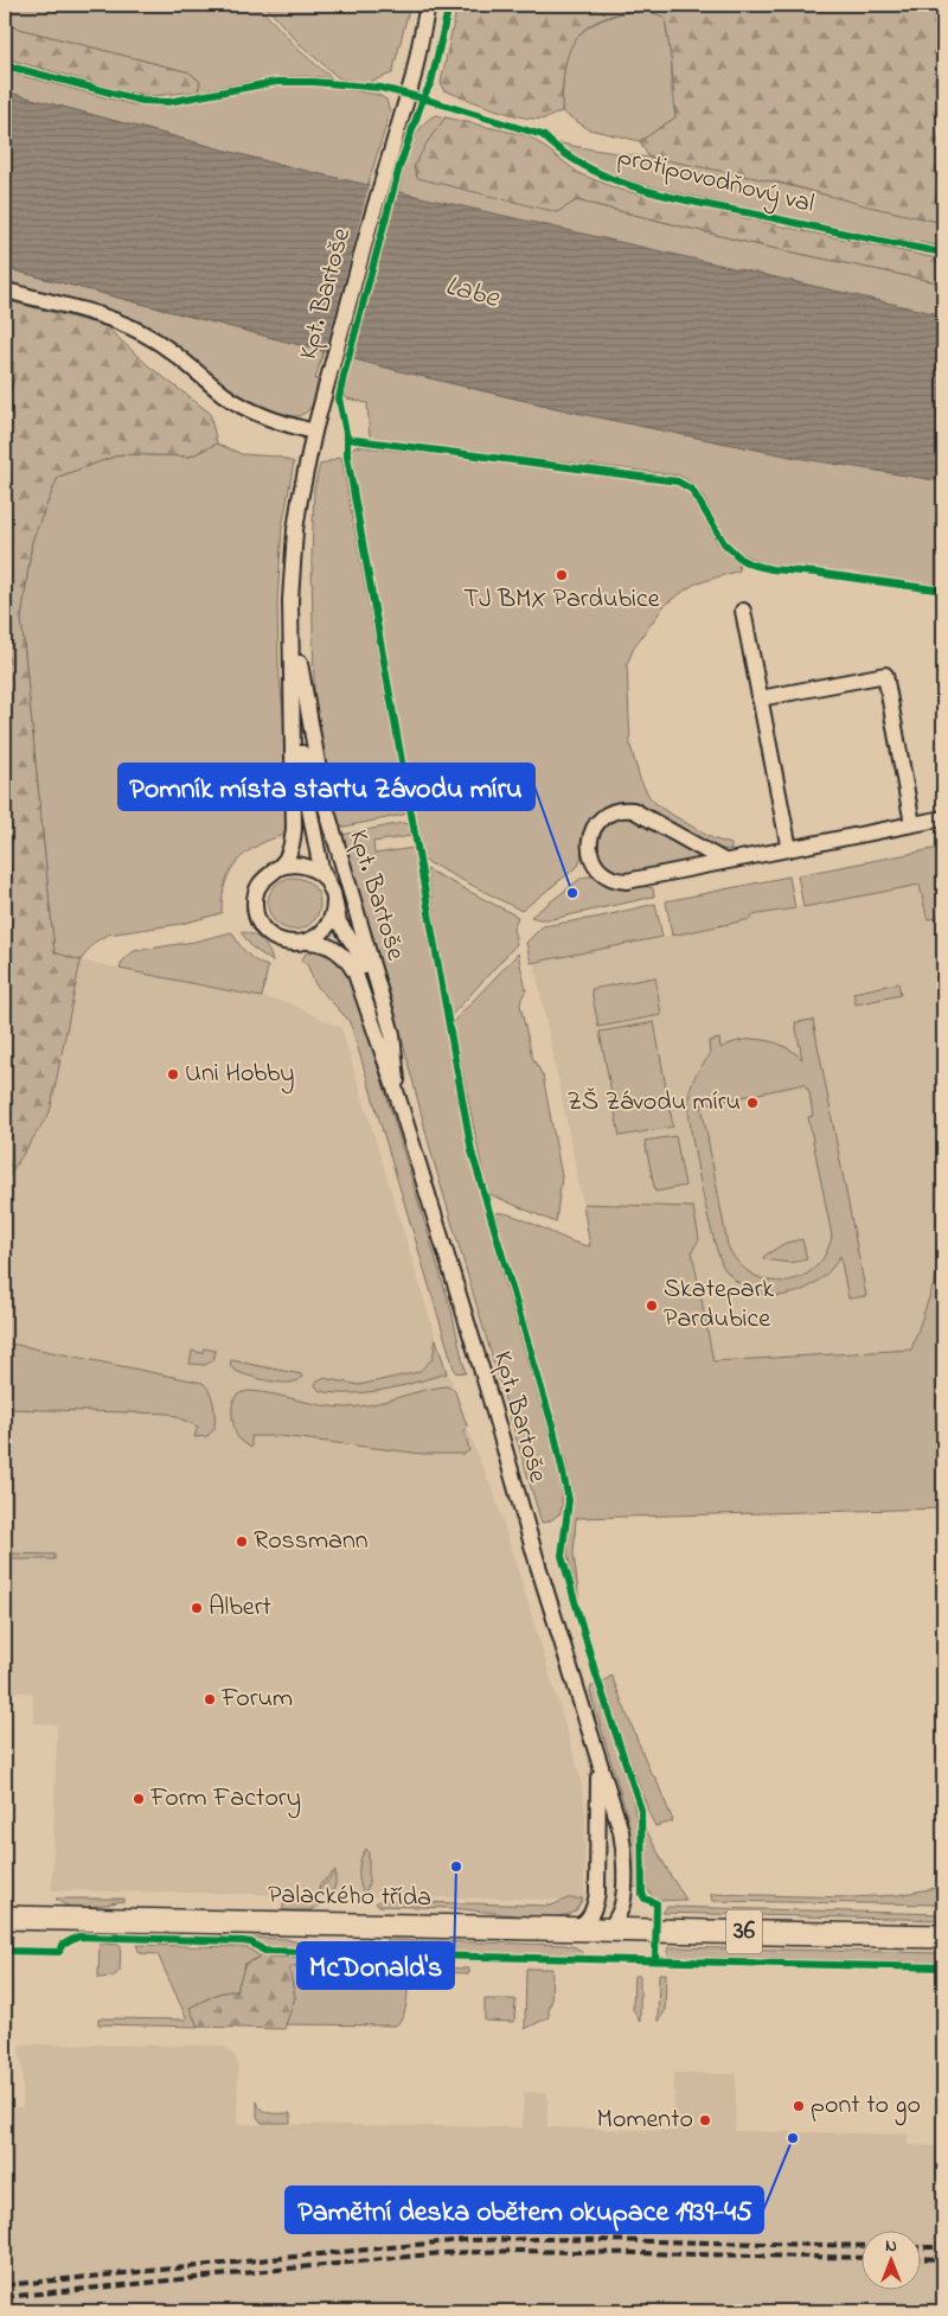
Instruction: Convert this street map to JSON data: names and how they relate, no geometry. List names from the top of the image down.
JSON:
{
  "streets": {
    "main road": ["Palackého třída", "36"],
    "street": ["Kpt. Bartoše"],
    "cycle path": ["protipovodňový val"]
  },
  "crossings": [
    ["Kpt. Bartoše", "Palackého třída"]
  ],
  "water": ["Labe"],
  "places": [
    "TJ BMX Pardubice",
    "Pomník místa startu Závodu míru",
    "Uni Hobby",
    "ZŠ Závodu míru",
    "Skatepark Pardubice",
    "Rossmann",
    "Albert",
    "Forum",
    "Form Factory",
    "McDonald's",
    "pont to go",
    "Momento",
    "Pamětní deska obětem okupace 1939-45"
  ],
  "north": "top"
}
